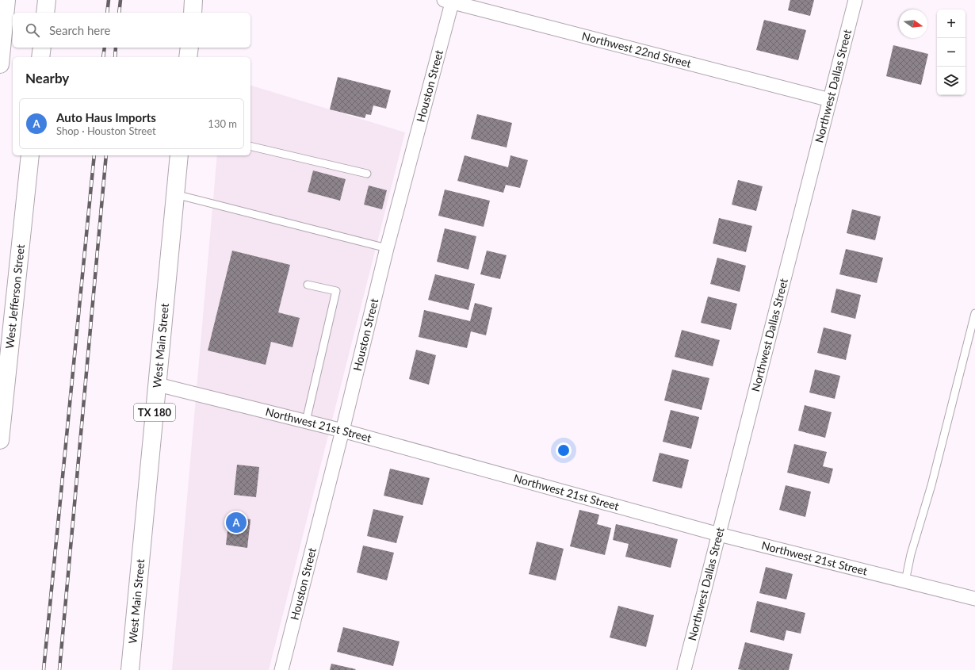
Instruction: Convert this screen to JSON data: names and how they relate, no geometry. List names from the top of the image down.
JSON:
{
  "streets": {
    "main road": ["West Jefferson Street", "West Main Street", "TX 180"],
    "street": [
      "Northwest 22nd Street",
      "Houston Street",
      "Northwest Dallas Street",
      "Northwest 21st Street"
    ]
  },
  "crossings": [
    ["Northwest 22nd Street", "Houston Street"],
    ["Northwest 22nd Street", "Northwest Dallas Street"],
    ["Houston Street", "Northwest 21st Street"],
    ["Northwest Dallas Street", "Northwest 21st Street"],
    ["West Main Street", "Northwest 21st Street"]
  ],
  "north": "right",
  "page": {
    "map_buttons": ["+", "−"],
    "search": "Search here",
    "heading": "Nearby",
    "list": [
      {
        "mark": "A",
        "name": "Auto Haus Imports",
        "note": "Shop · Houston Street",
        "value": "130 m"
      }
    ],
    "pins": "A"
  }
}
